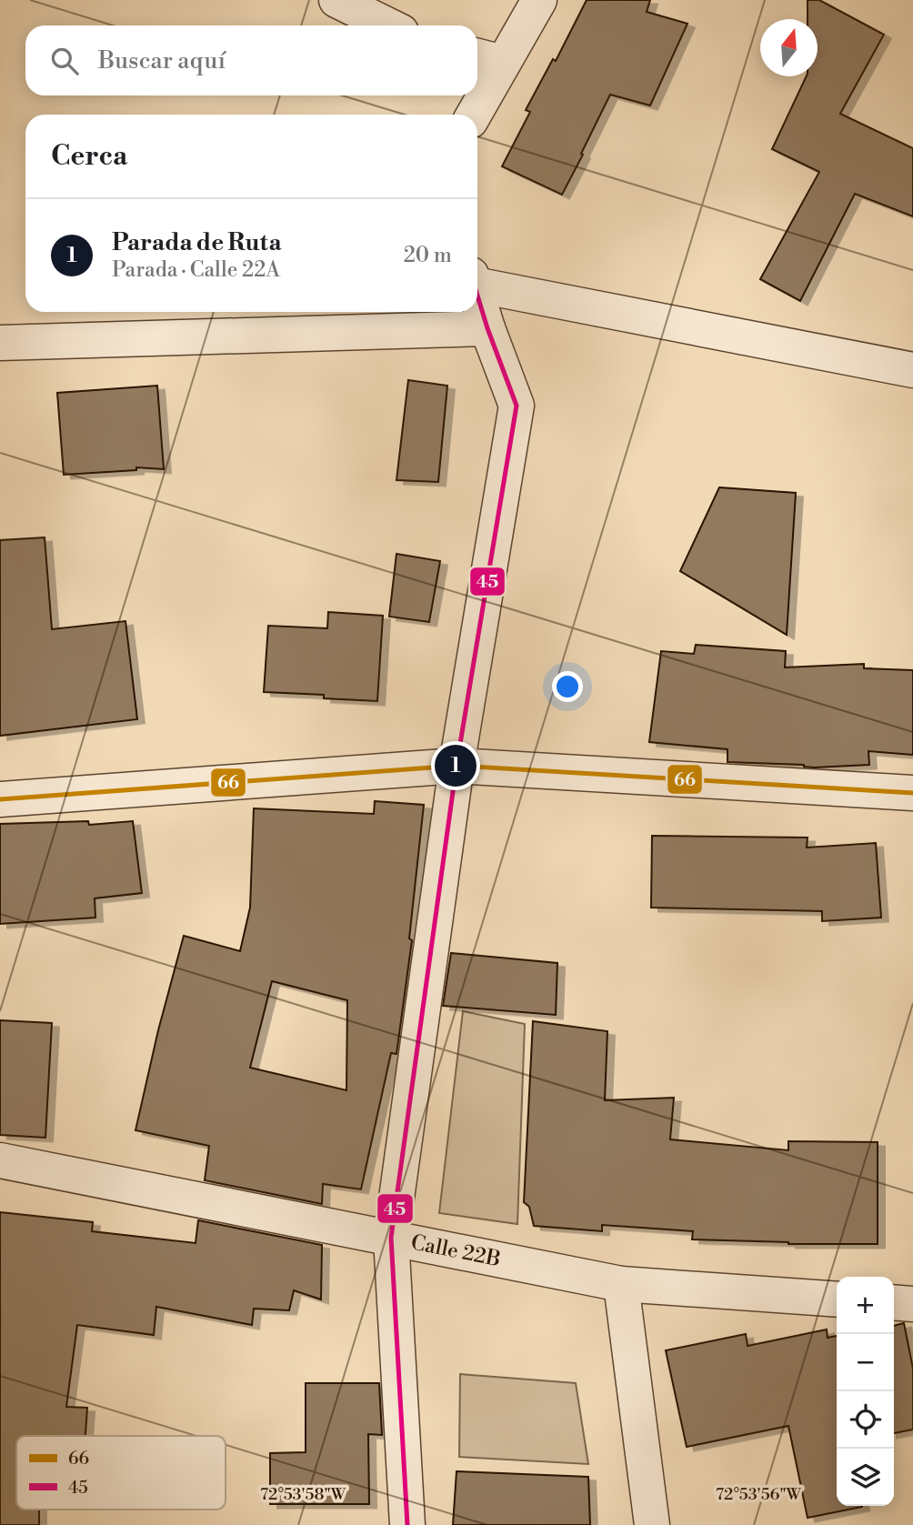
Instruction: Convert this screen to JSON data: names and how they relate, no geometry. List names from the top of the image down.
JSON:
{
  "streets": {
    "street": ["Calle 22B"]
  },
  "lines": ["transit line 45", "transit line 66"],
  "legend": ["66", "45"],
  "north": "top",
  "page": {
    "search": "Buscar aquí",
    "heading": "Cerca",
    "list": [
      {
        "mark": "1",
        "name": "Parada de Ruta",
        "note": "Parada · Calle 22A",
        "value": "20 m"
      }
    ],
    "pins": "1",
    "map_buttons": ["+", "−"]
  },
  "coordinates": ["72°53'58\"W", "72°53'56\"W"]
}
